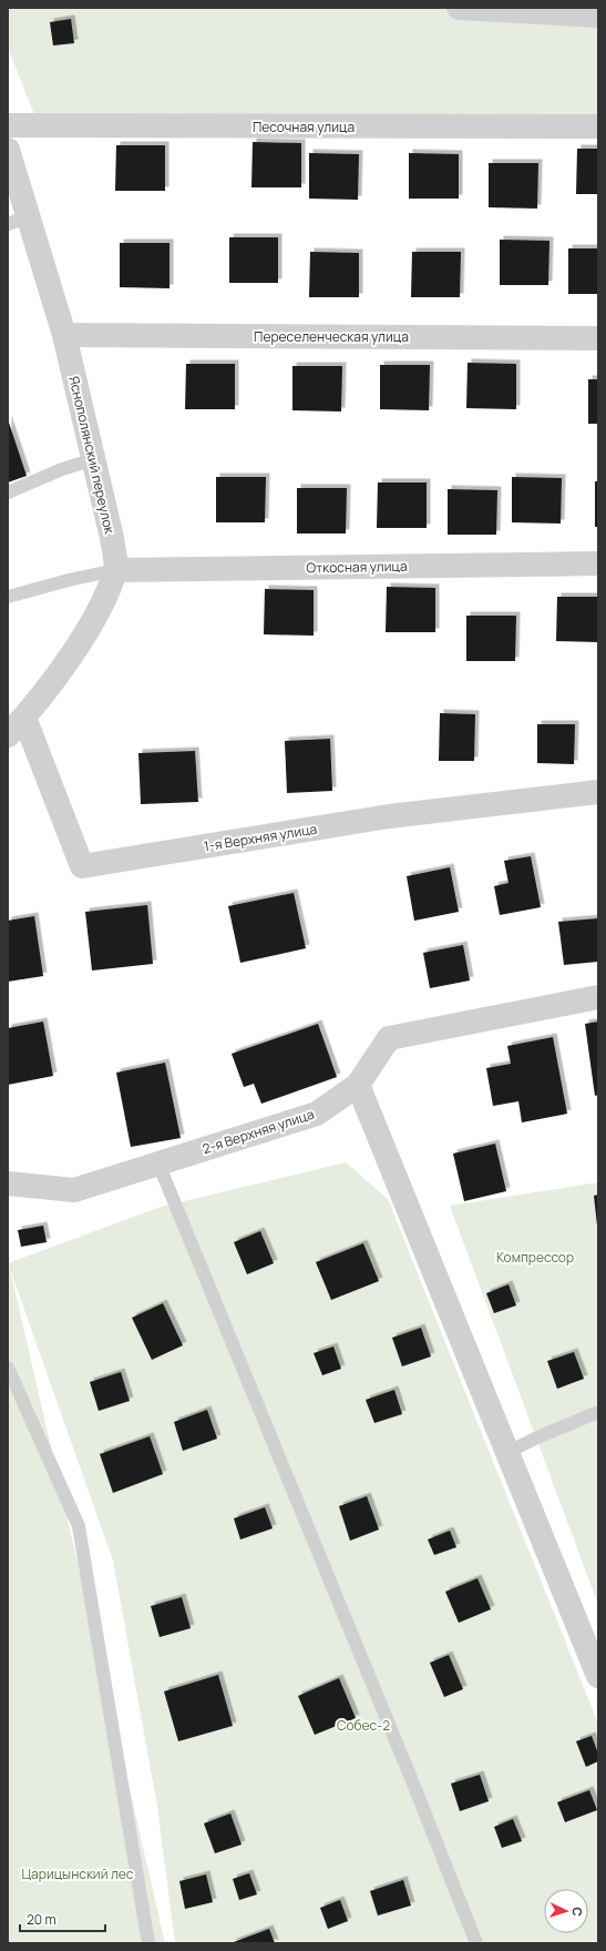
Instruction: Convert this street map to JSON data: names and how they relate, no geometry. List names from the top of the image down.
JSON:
{
  "streets": {
    "street": [
      "Песочная улица",
      "Переселенческая улица",
      "Яснополянский переулок",
      "Откосная улица",
      "1-я Верхняя улица",
      "2-я Верхняя улица"
    ]
  },
  "crossings": [
    ["Переселенческая улица", "Яснополянский переулок"],
    ["Яснополянский переулок", "Откосная улица"],
    ["Яснополянский переулок", "1-я Верхняя улица"]
  ],
  "parks": ["Компрессор", "Собес-2", "Царицынский лес"],
  "scale_bar": "20 m",
  "north": "right"
}
